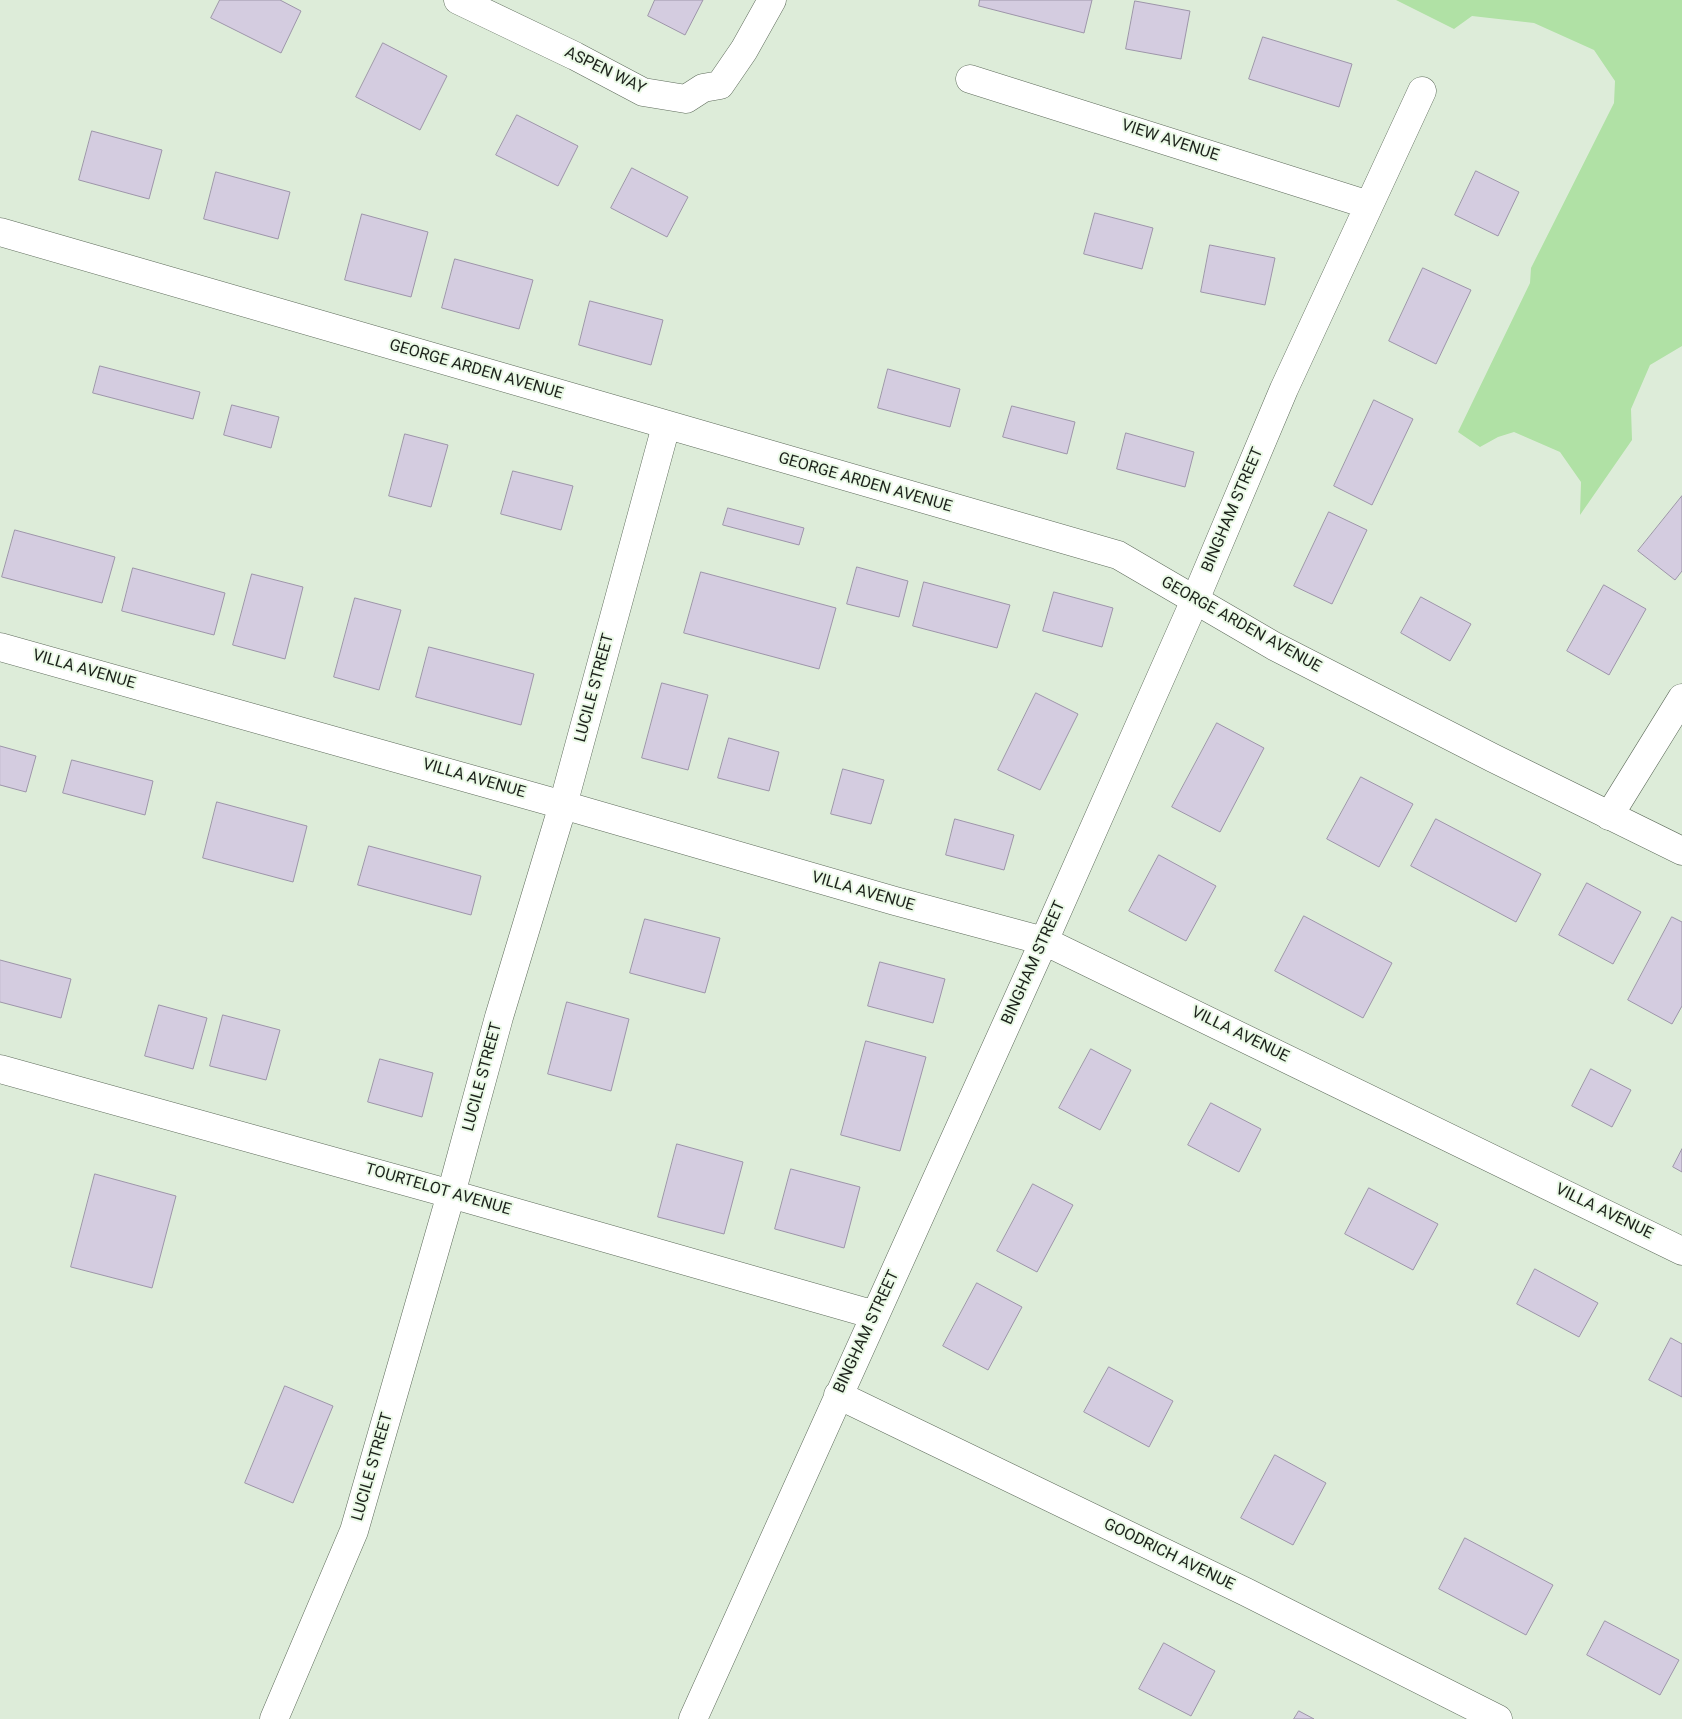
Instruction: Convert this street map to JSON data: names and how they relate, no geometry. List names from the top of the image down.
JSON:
{
  "streets": {
    "street": [
      "ASPEN WAY",
      "VIEW AVENUE",
      "GEORGE ARDEN AVENUE",
      "BINGHAM STREET",
      "VILLA AVENUE",
      "LUCILE STREET",
      "TOURTELOT AVENUE",
      "GOODRICH AVENUE"
    ]
  },
  "crossings": [
    ["VIEW AVENUE", "BINGHAM STREET"],
    ["GEORGE ARDEN AVENUE", "BINGHAM STREET"],
    ["GEORGE ARDEN AVENUE", "LUCILE STREET"],
    ["BINGHAM STREET", "VILLA AVENUE"],
    ["BINGHAM STREET", "TOURTELOT AVENUE"],
    ["BINGHAM STREET", "GOODRICH AVENUE"],
    ["VILLA AVENUE", "LUCILE STREET"],
    ["LUCILE STREET", "TOURTELOT AVENUE"]
  ]
}
